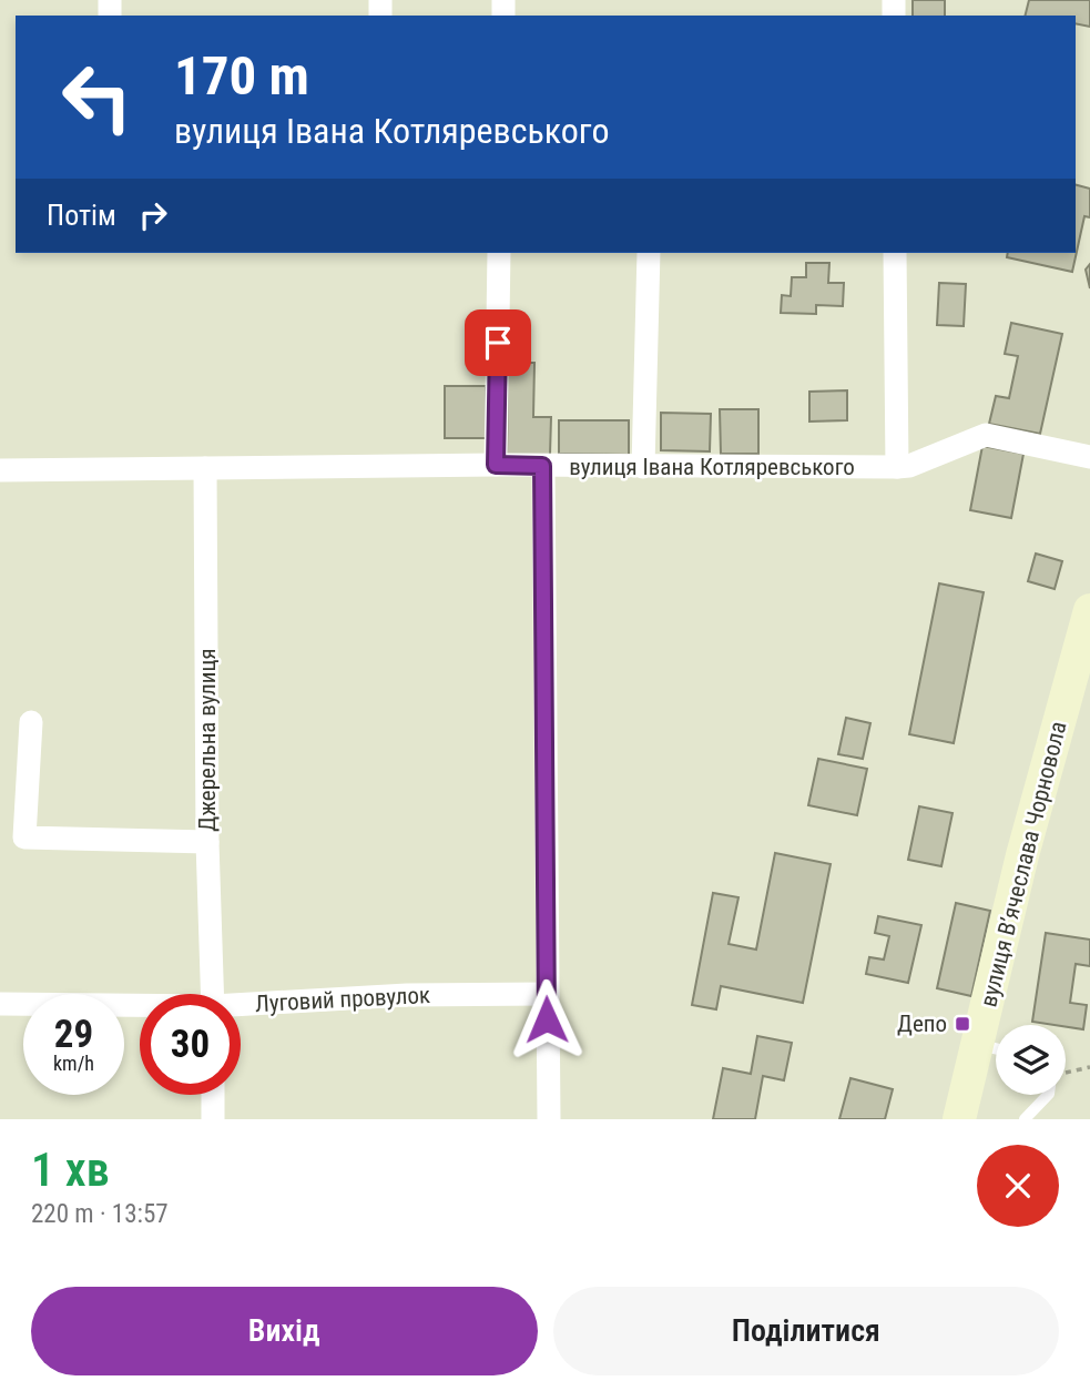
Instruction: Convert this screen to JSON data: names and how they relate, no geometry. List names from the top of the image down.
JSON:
{
  "streets": {
    "street": [
      "вулиця Івана Котляревського",
      "Джерельна вулиця",
      "вулиця Вʼячеслава Чорновола",
      "Луговий провулок"
    ]
  },
  "crossings": [
    ["вулиця Івана Котляревського", "Джерельна вулиця"]
  ],
  "places": {
    "transit": ["Депо"]
  },
  "page": {
    "turn": ["170 m", "вулиця Івана Котляревського"],
    "then": "Потім",
    "speed": "29 km/h",
    "limit": "30",
    "heading": ["1 хв", "220 m · 13:57"],
    "buttons": ["Вихід", "Поділитися"]
  }
}
